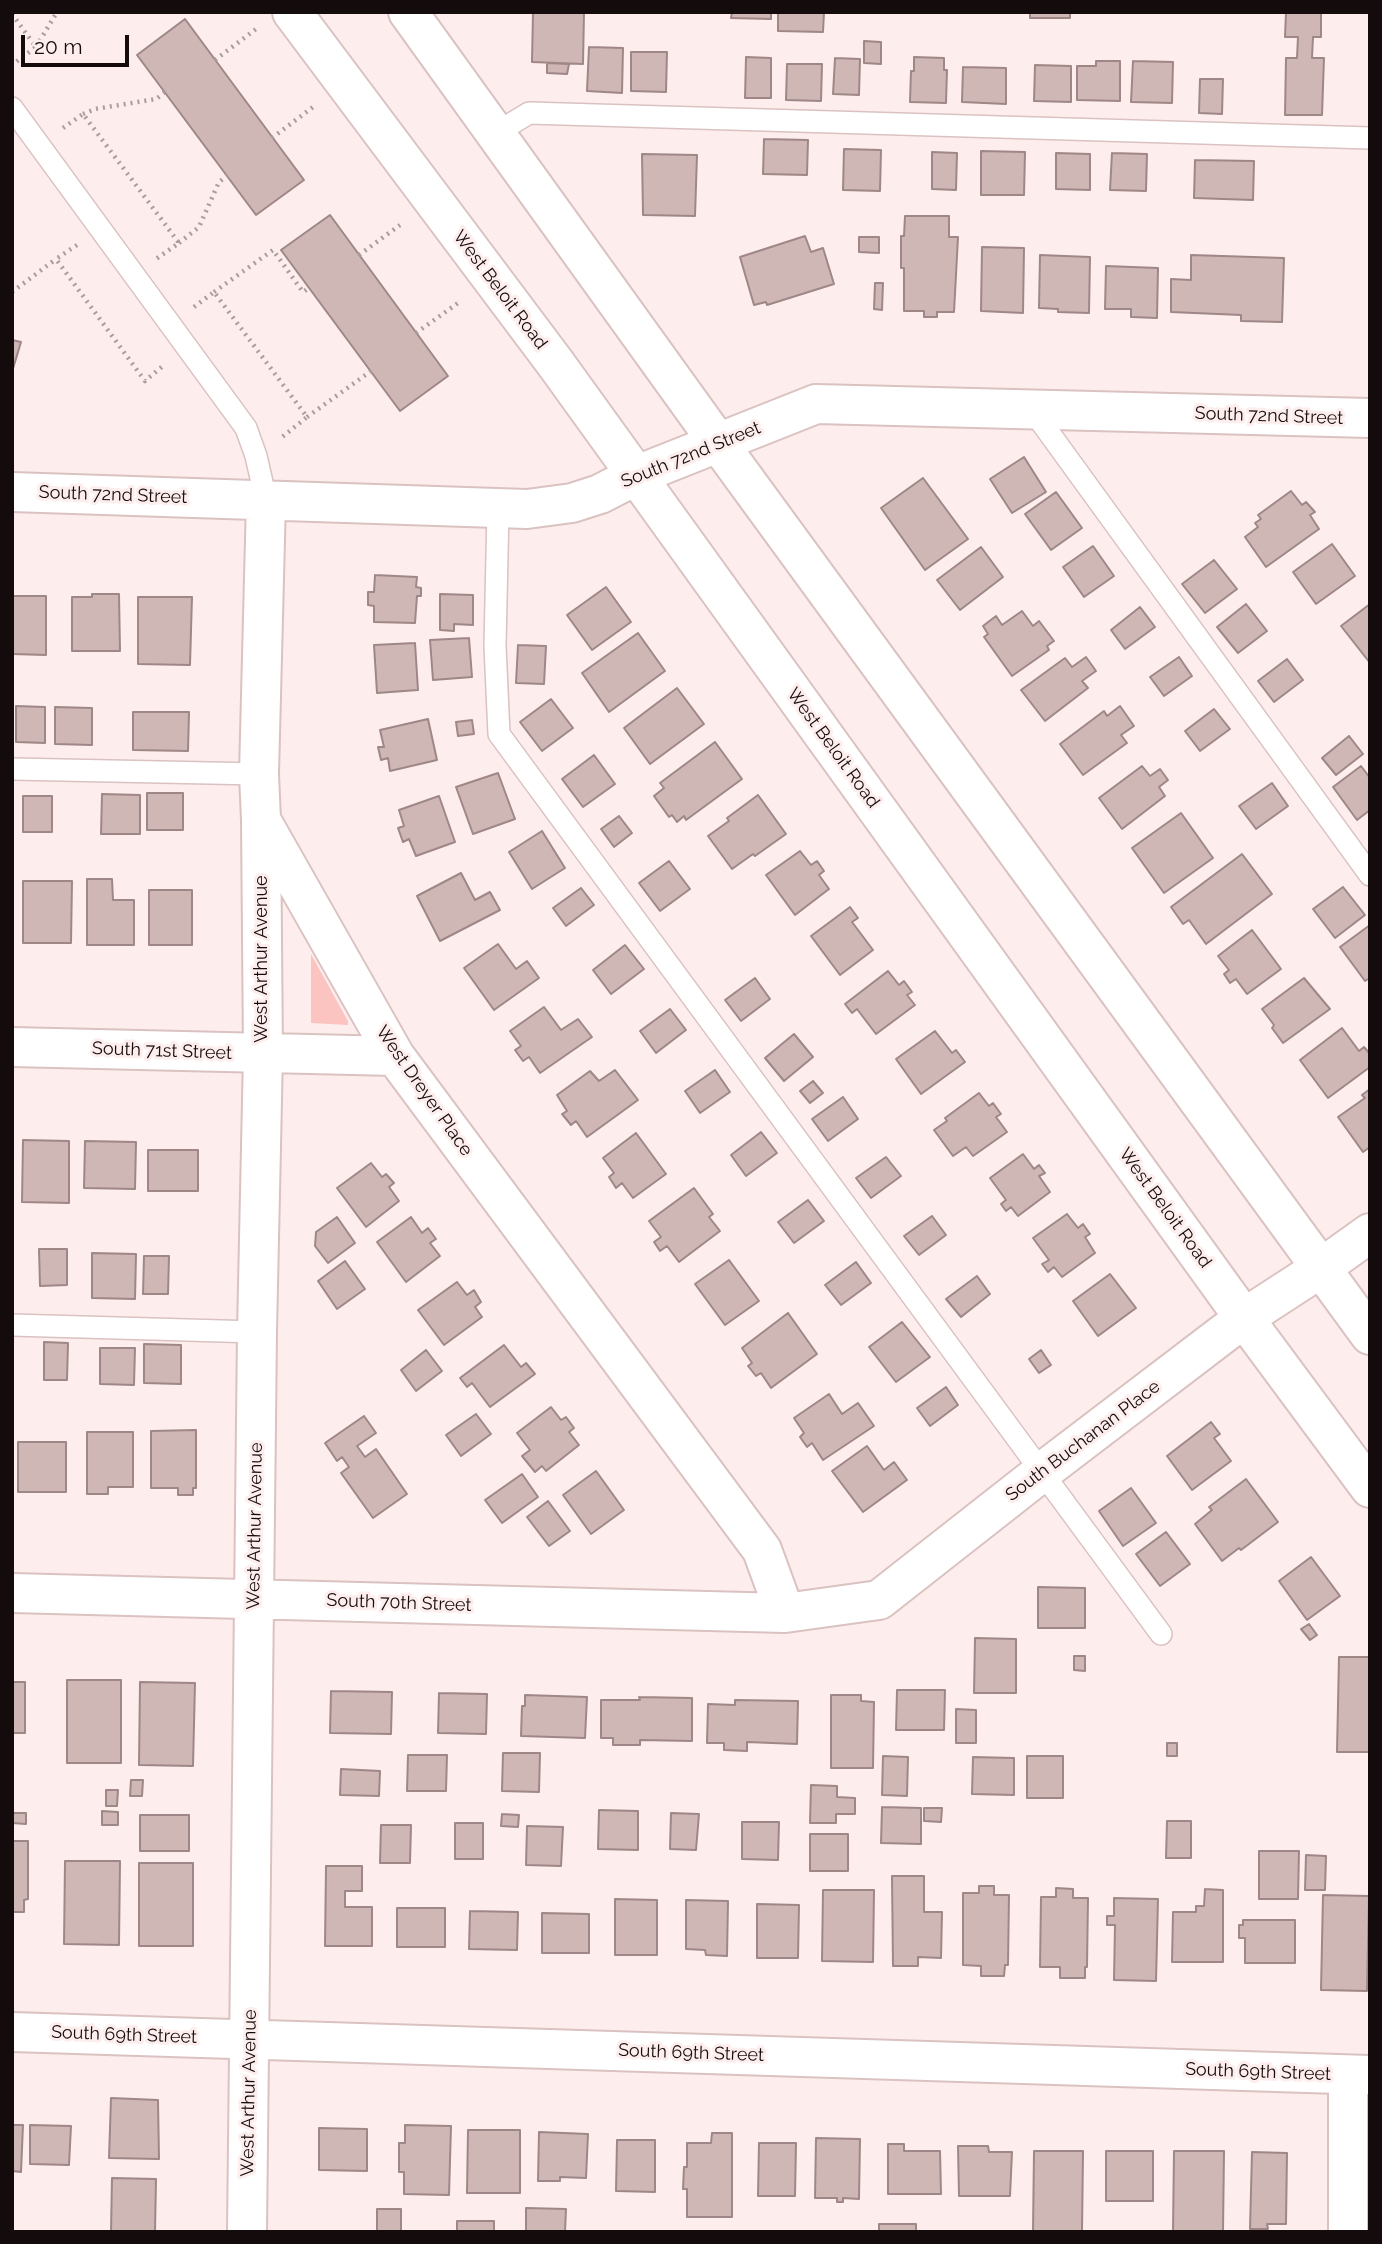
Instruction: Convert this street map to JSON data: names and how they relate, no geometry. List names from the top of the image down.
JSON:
{
  "streets": {
    "street": [
      "West Beloit Road",
      "South 72nd Street",
      "West Arthur Avenue",
      "South 71st Street",
      "West Dreyer Place",
      "South Buchanan Place",
      "South 70th Street",
      "South 69th Street"
    ]
  },
  "crossings": [
    ["West Beloit Road", "South 72nd Street"],
    ["West Beloit Road", "South Buchanan Place"],
    ["South 72nd Street", "West Dreyer Place"],
    ["West Arthur Avenue", "South 71st Street"],
    ["West Arthur Avenue", "West Dreyer Place"],
    ["West Arthur Avenue", "South 70th Street"],
    ["West Arthur Avenue", "South 69th Street"],
    ["South 71st Street", "West Dreyer Place"],
    ["West Dreyer Place", "South Buchanan Place"],
    ["West Dreyer Place", "South 70th Street"],
    ["South Buchanan Place", "South 70th Street"]
  ],
  "scale_bar": "20 m"
}
